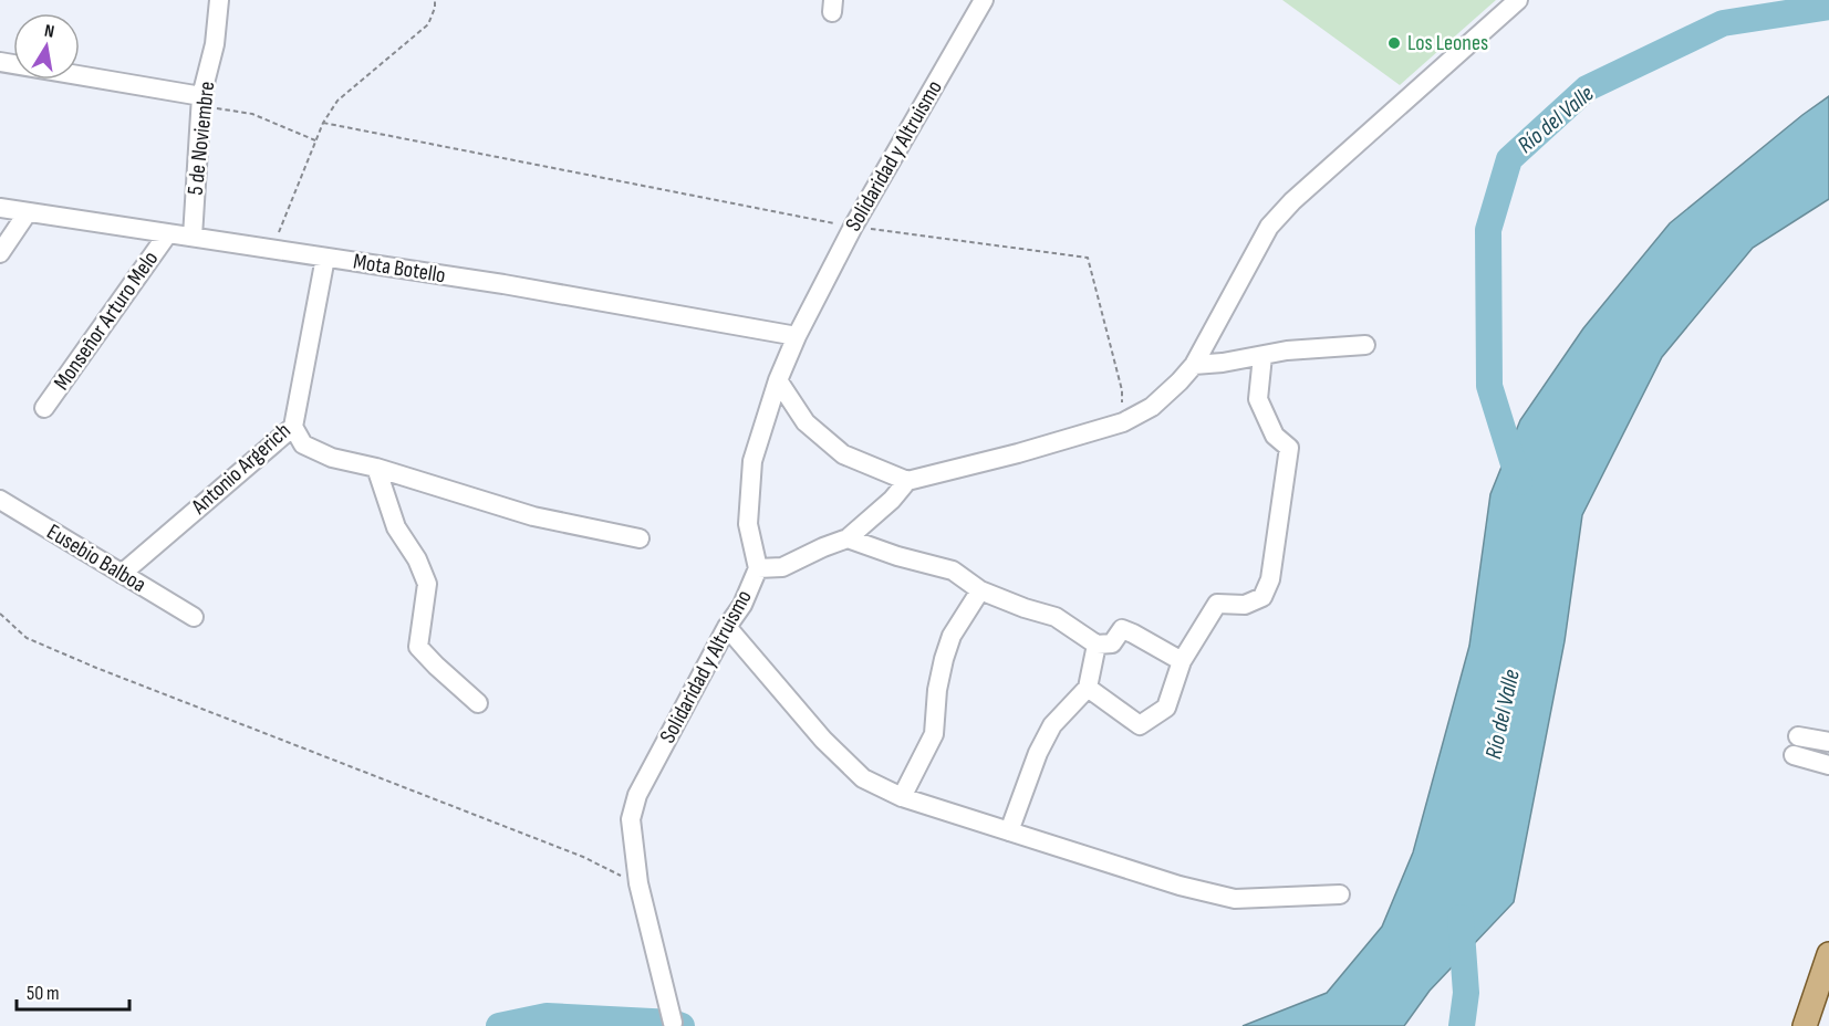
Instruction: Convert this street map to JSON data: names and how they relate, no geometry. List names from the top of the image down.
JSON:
{
  "streets": {
    "street": [
      "5 de Noviembre",
      "Solidaridad y Altruismo",
      "Mota Botello",
      "Monseñor Arturo Melo",
      "Antonio Argerich",
      "Eusebio Balboa"
    ]
  },
  "crossings": [
    ["5 de Noviembre", "Mota Botello"],
    ["Solidaridad y Altruismo", "Mota Botello"],
    ["Mota Botello", "Monseñor Arturo Melo"],
    ["Mota Botello", "Antonio Argerich"],
    ["Antonio Argerich", "Eusebio Balboa"]
  ],
  "water": ["Río del Valle"],
  "places": ["Los Leones"],
  "scale_bar": "50 m",
  "north": "top"
}
